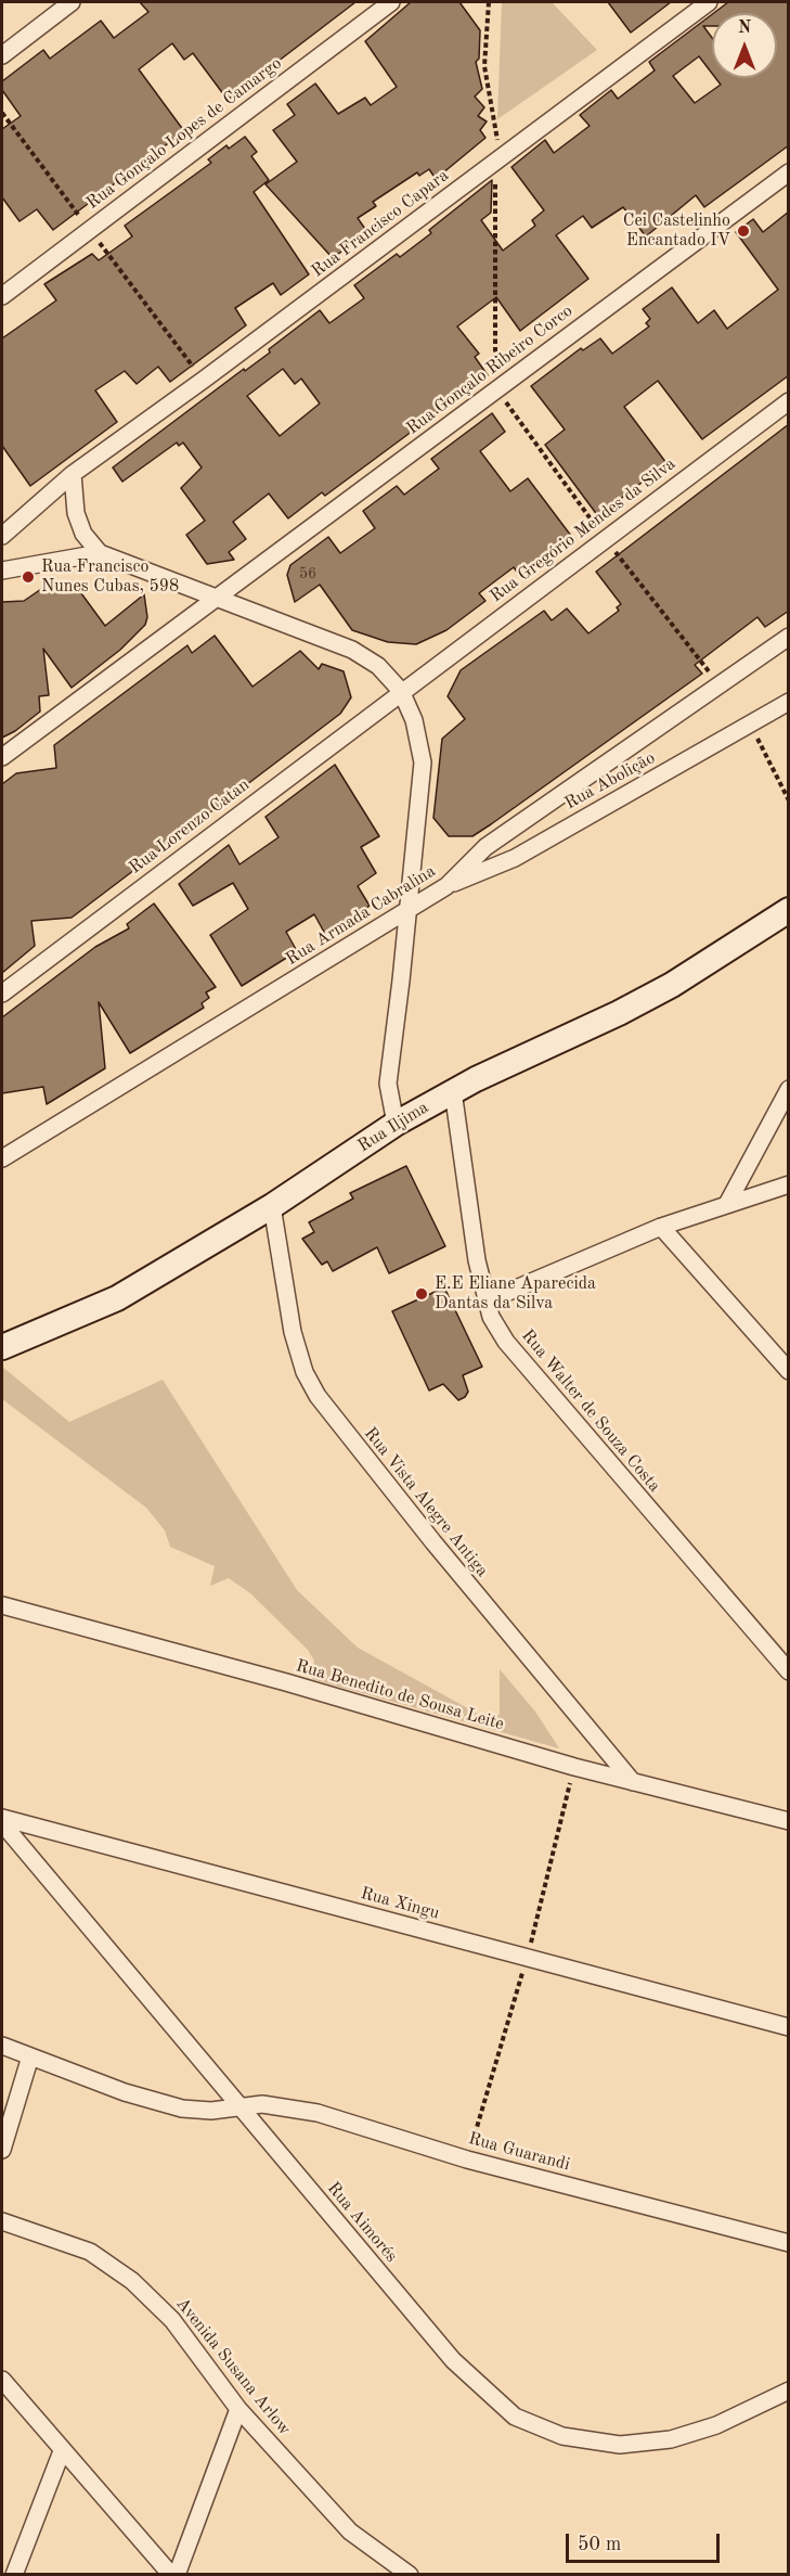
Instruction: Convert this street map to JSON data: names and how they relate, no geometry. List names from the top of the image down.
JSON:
{
  "streets": {
    "main road": ["Rua Iljima"],
    "street": [
      "Rua Gonçalo Lopes de Camargo",
      "Rua Francisco Capara",
      "Rua Gonçalo Ribeiro Corco",
      "Rua Gregório Mendes da Silva",
      "Rua Abolição",
      "Rua Lorenzo Catan",
      "Rua Armada Cabralina",
      "Rua Walter de Souza Costa",
      "Rua Vista Alegre Antiga",
      "Rua Benedito de Sousa Leite",
      "Rua Xingu",
      "Rua Guarandi",
      "Rua Aimorés",
      "Avenida Susana Arlow"
    ]
  },
  "crossings": [
    ["Rua Gregório Mendes da Silva", "Rua Lorenzo Catan"],
    ["Rua Abolição", "Rua Armada Cabralina"],
    ["Rua Iljima", "Rua Walter de Souza Costa"],
    ["Rua Iljima", "Rua Vista Alegre Antiga"],
    ["Rua Vista Alegre Antiga", "Rua Benedito de Sousa Leite"],
    ["Rua Guarandi", "Rua Aimorés"]
  ],
  "places": ["Cei Castelinho Encantado IV", "Rua Francisco Nunes Cubas, 598", "E.E Eliane Aparecida Dantas da Silva"],
  "house_numbers": ["56"],
  "scale_bar": "50 m",
  "north": "top"
}
